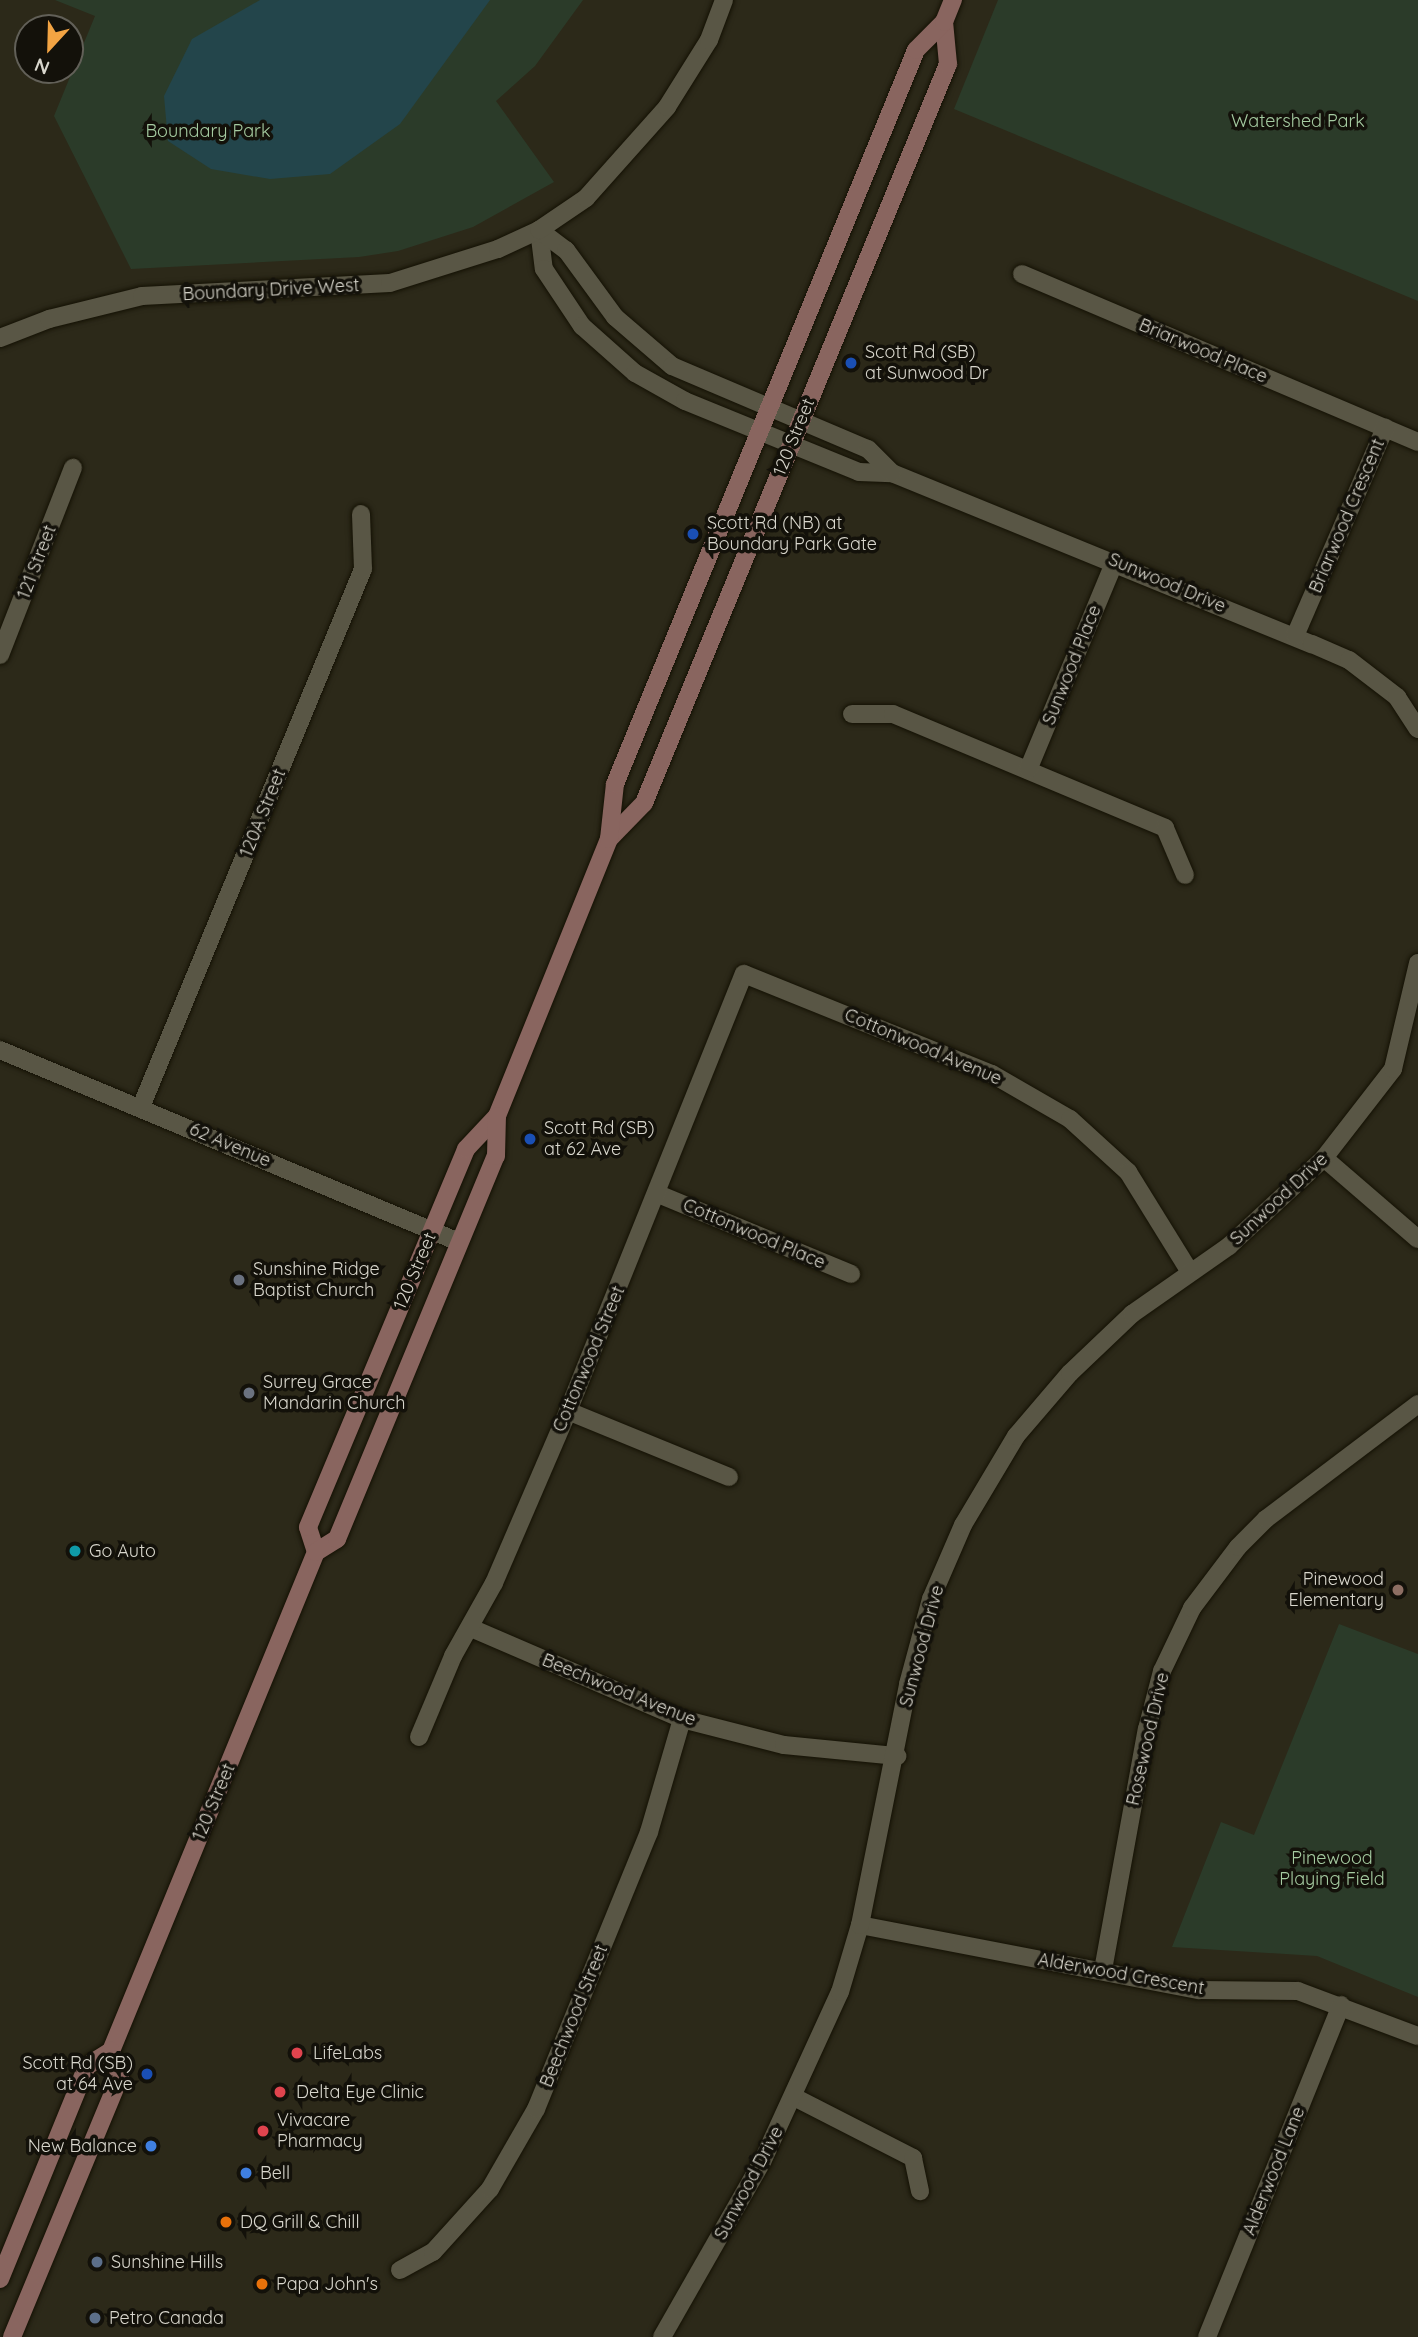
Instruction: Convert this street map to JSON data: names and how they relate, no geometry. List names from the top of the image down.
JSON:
{
  "streets": {
    "main road": ["120 Street"],
    "street": [
      "Boundary Drive West",
      "Briarwood Place",
      "Briarwood Crescent",
      "121 Street",
      "Sunwood Drive",
      "Sunwood Place",
      "120A Street",
      "Cottonwood Avenue",
      "62 Avenue",
      "Cottonwood Place",
      "Cottonwood Street",
      "Beechwood Avenue",
      "Rosewood Drive",
      "Alderwood Crescent",
      "Beechwood Street",
      "Alderwood Lane"
    ]
  },
  "crossings": [
    ["Boundary Drive West", "Sunwood Drive"],
    ["Briarwood Place", "Briarwood Crescent"],
    ["120 Street", "Sunwood Drive"],
    ["120 Street", "62 Avenue"],
    ["Briarwood Crescent", "Sunwood Drive"],
    ["Sunwood Drive", "Sunwood Place"],
    ["Sunwood Drive", "Cottonwood Avenue"],
    ["Sunwood Drive", "Beechwood Avenue"],
    ["Sunwood Drive", "Alderwood Crescent"],
    ["120A Street", "62 Avenue"],
    ["Cottonwood Avenue", "Cottonwood Street"],
    ["Cottonwood Place", "Cottonwood Street"],
    ["Cottonwood Street", "Beechwood Avenue"],
    ["Beechwood Avenue", "Beechwood Street"],
    ["Rosewood Drive", "Alderwood Crescent"],
    ["Alderwood Crescent", "Alderwood Lane"]
  ],
  "parks": ["Watershed Park", "Boundary Park", "Pinewood Playing Field"],
  "places": [
    "Scott Rd (SB) at Sunwood Dr",
    "Scott Rd (NB) at Boundary Park Gate",
    "Scott Rd (SB) at 62 Ave",
    "Sunshine Ridge Baptist Church",
    "Surrey Grace Mandarin Church",
    "Go Auto",
    "Pinewood Elementary",
    "LifeLabs",
    "Scott Rd (SB) at 64 Ave",
    "Delta Eye Clinic",
    "Vivacare Pharmacy",
    "New Balance",
    "Bell",
    "DQ Grill & Chill",
    "Sunshine Hills",
    "Papa John's",
    "Petro Canada"
  ],
  "north": "bottom"
}
